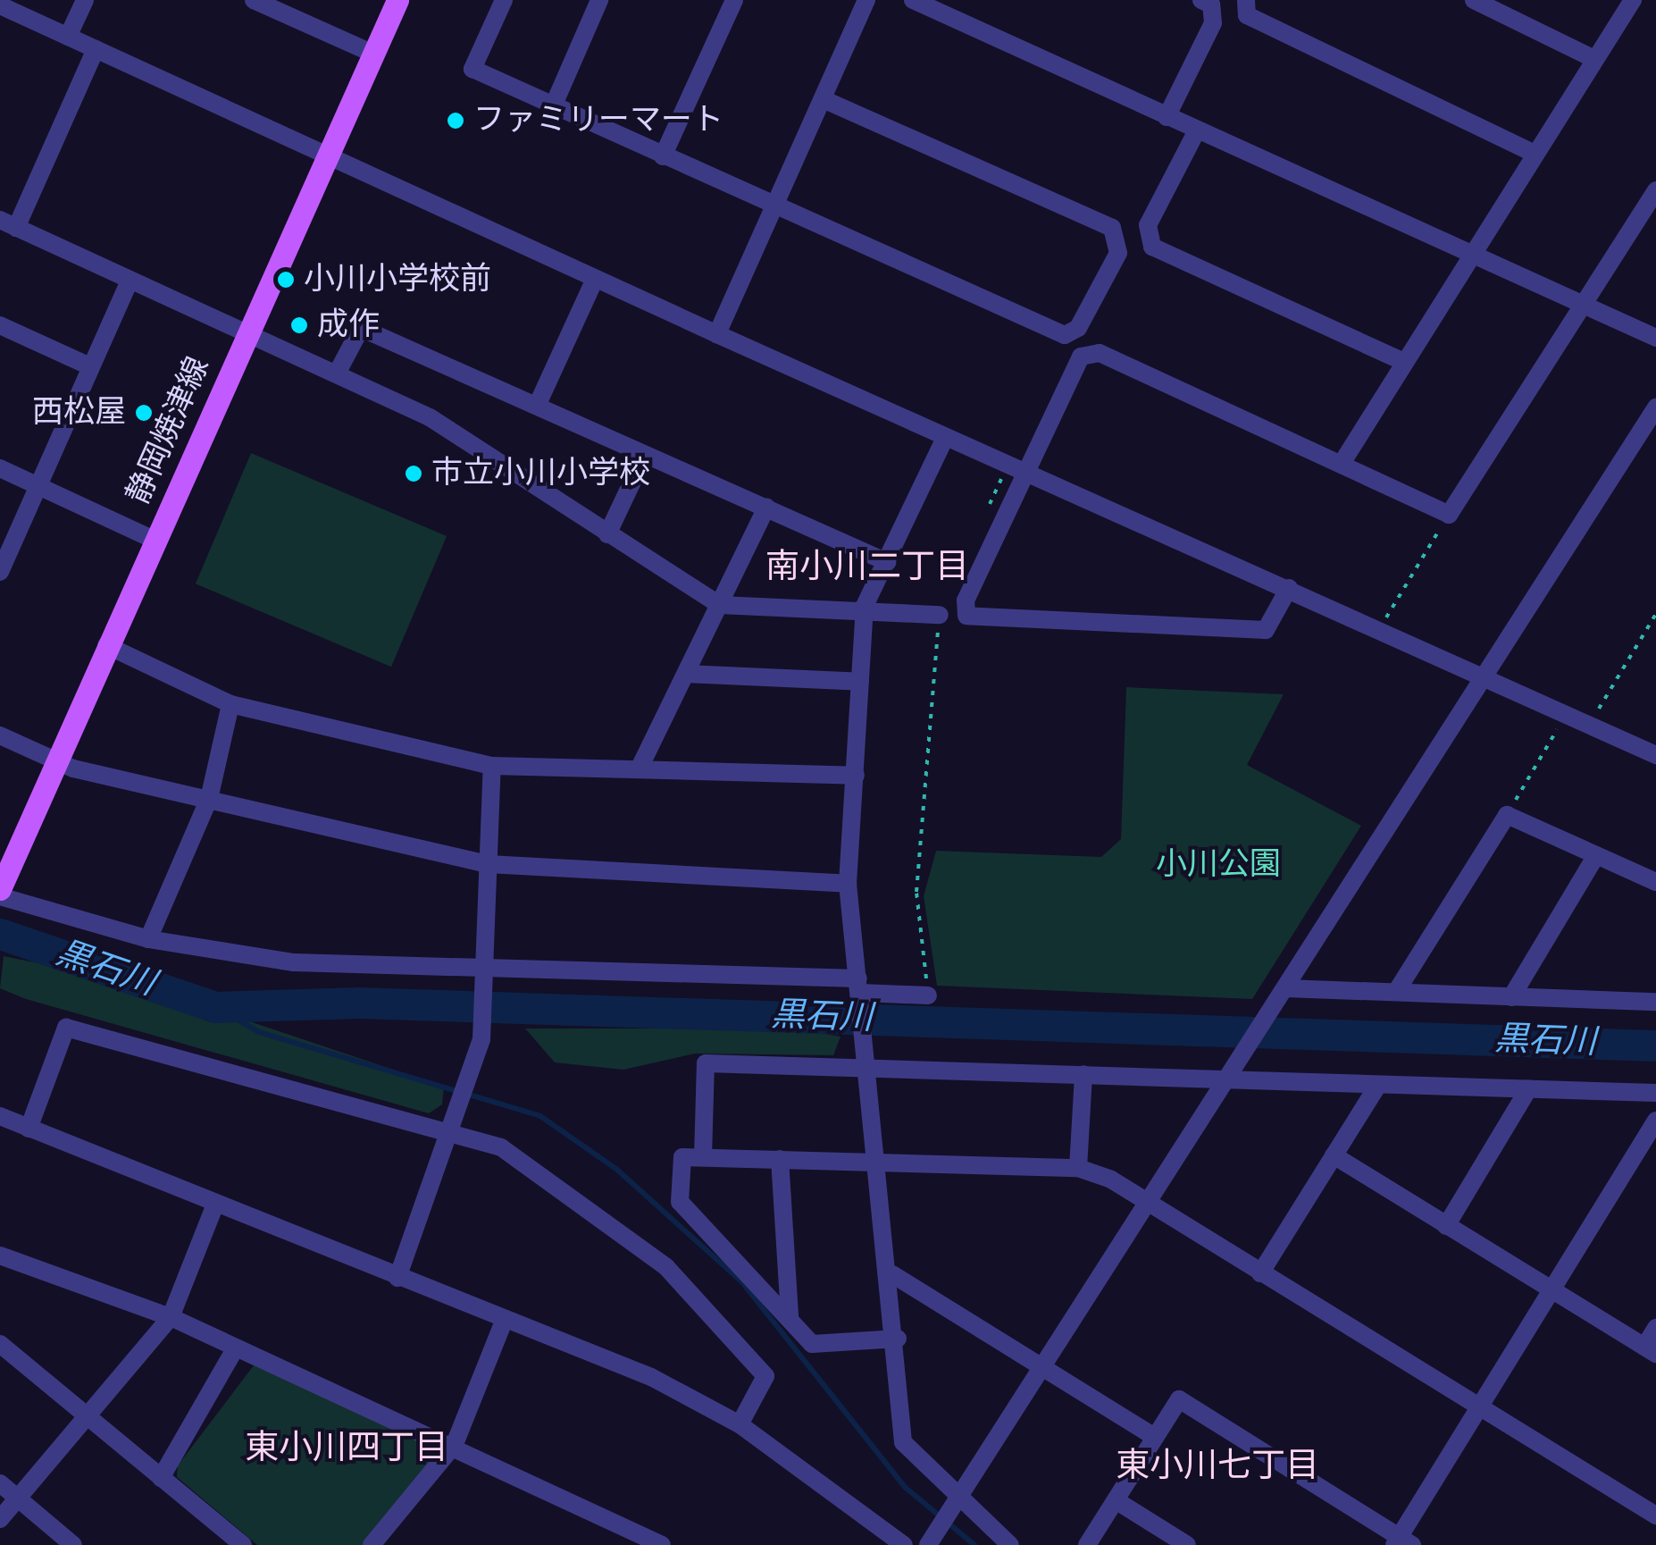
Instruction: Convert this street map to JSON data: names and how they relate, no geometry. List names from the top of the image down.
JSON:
{
  "streets": {
    "main road": ["静岡焼津線"]
  },
  "districts": ["南小川二丁目", "東小川四丁目", "東小川七丁目"],
  "water": ["黒石川"],
  "parks": ["小川公園"],
  "places": [
    "ファミリーマート",
    "小川小学校前",
    "成作",
    "西松屋",
    "市立小川小学校"
  ]
}
